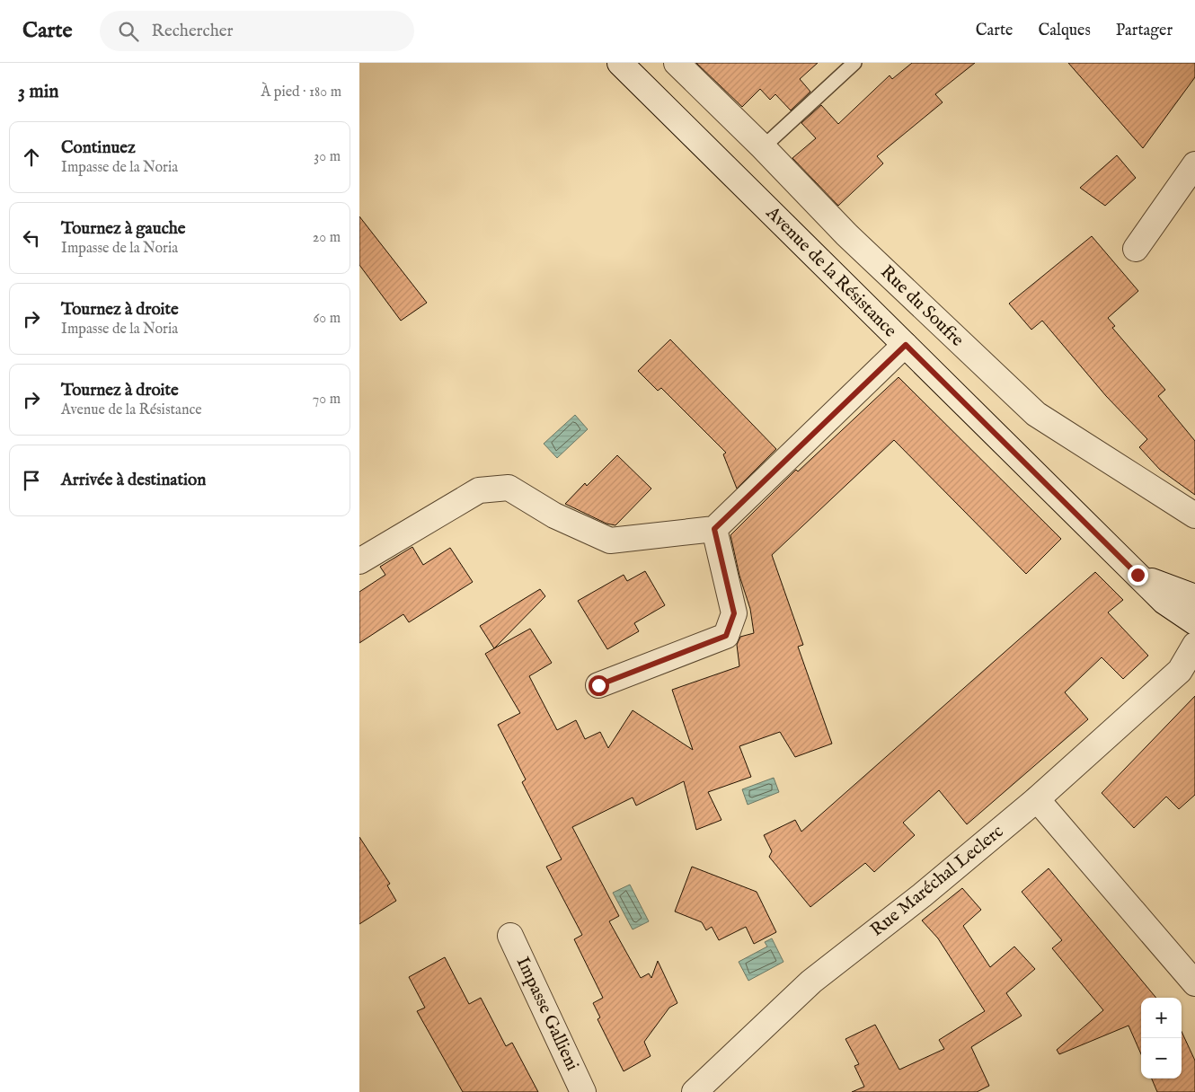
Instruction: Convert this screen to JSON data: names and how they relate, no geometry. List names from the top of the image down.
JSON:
{
  "streets": {
    "street": [
      "Avenue de la Résistance",
      "Rue du Soufre",
      "Rue Maréchal Leclerc",
      "Impasse Gallieni"
    ]
  },
  "page": {
    "header": "Carte",
    "search": "Rechercher",
    "nav": ["Carte", "Calques", "Partager"],
    "heading": ["3 min", "À pied · 180 m"],
    "list": [
      ["Continuez", "Impasse de la Noria", "30 m"],
      ["Tournez à gauche", "Impasse de la Noria", "20 m"],
      ["Tournez à droite", "Impasse de la Noria", "60 m"],
      ["Tournez à droite", "Avenue de la Résistance", "70 m"],
      "Arrivée à destination"
    ],
    "map_buttons": ["+", "−"]
  }
}
